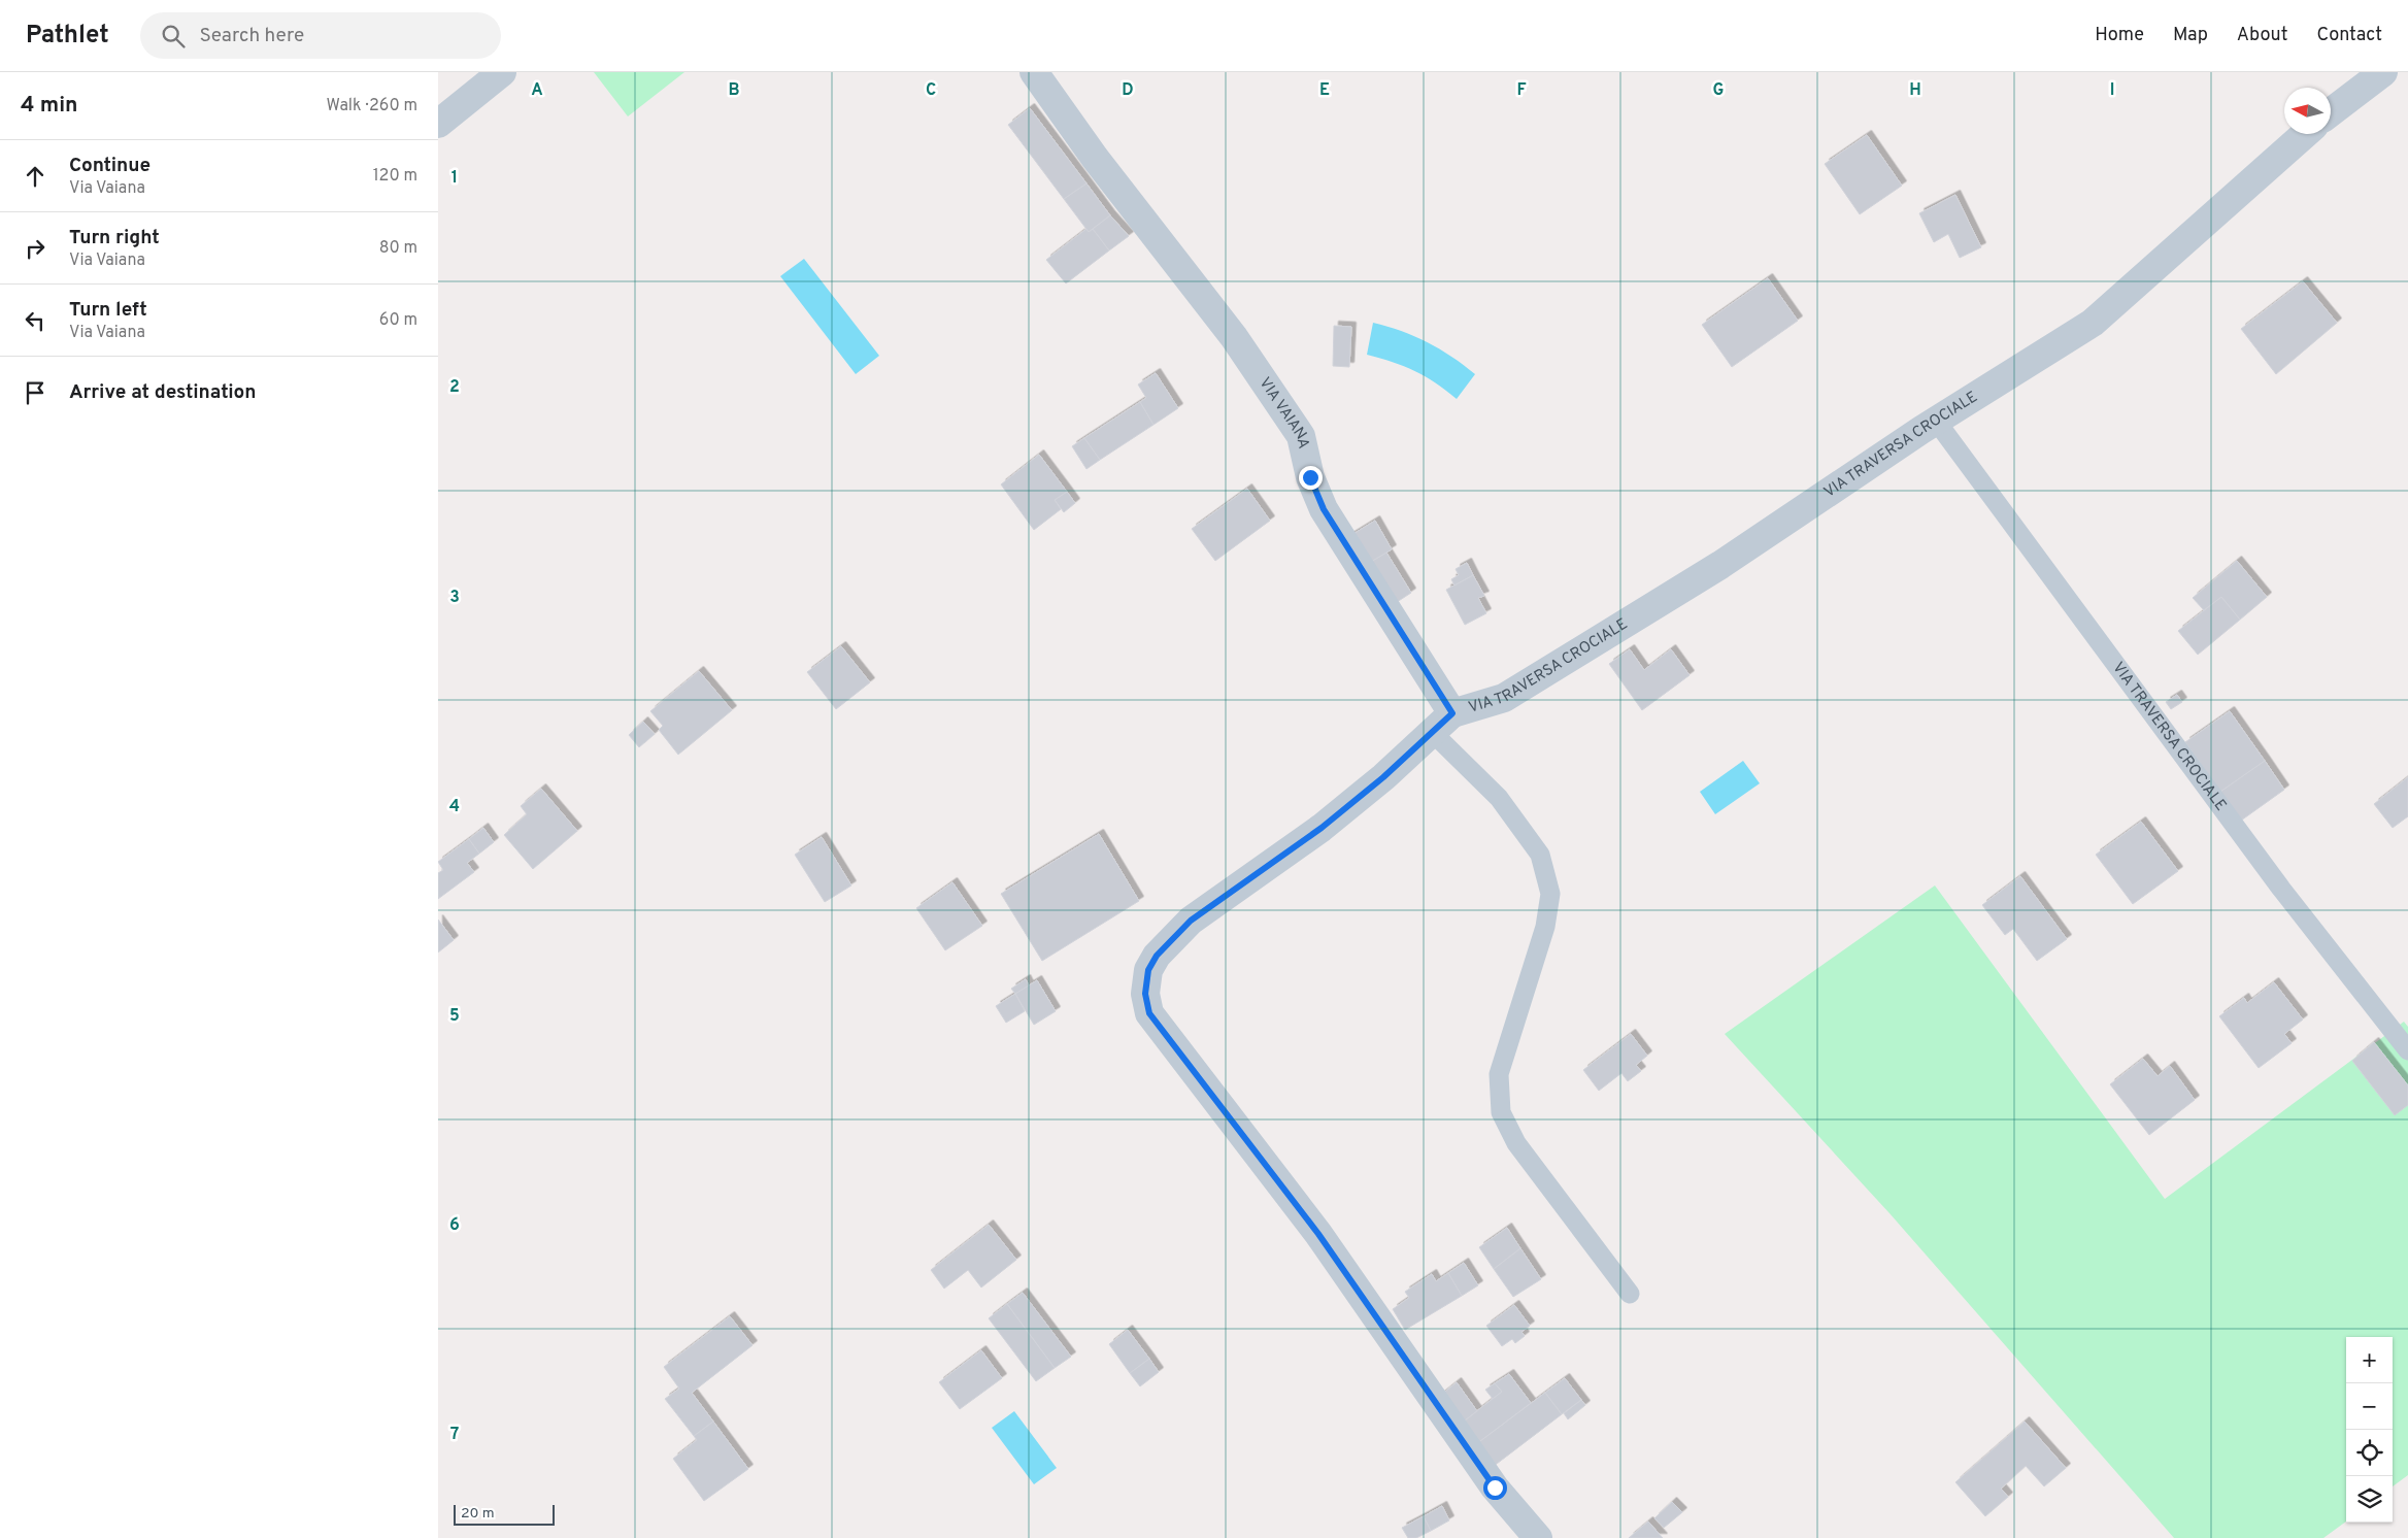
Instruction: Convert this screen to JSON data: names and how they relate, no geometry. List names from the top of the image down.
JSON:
{
  "streets": {
    "street": ["VIA VAIANA", "VIA TRAVERSA CROCIALE"]
  },
  "crossings": [
    ["VIA VAIANA", "VIA TRAVERSA CROCIALE"]
  ],
  "scale_bar": "20 m",
  "north": "left",
  "page": {
    "header": "Pathlet",
    "search": "Search here",
    "nav": [
      "Home",
      "Map",
      "About",
      "Contact"
    ],
    "heading": ["4 min", "Walk · 260 m"],
    "list": [
      ["Continue", "Via Vaiana", "120 m"],
      ["Turn right", "Via Vaiana", "80 m"],
      ["Turn left", "Via Vaiana", "60 m"],
      "Arrive at destination"
    ],
    "map_buttons": ["+", "−"],
    "scale": "20 m"
  },
  "grid": {
    "columns": [
      "A",
      "B",
      "C",
      "D",
      "E",
      "F",
      "G",
      "H",
      "I"
    ],
    "rows": [
      "1",
      "2",
      "3",
      "4",
      "5",
      "6",
      "7"
    ]
  }
}
